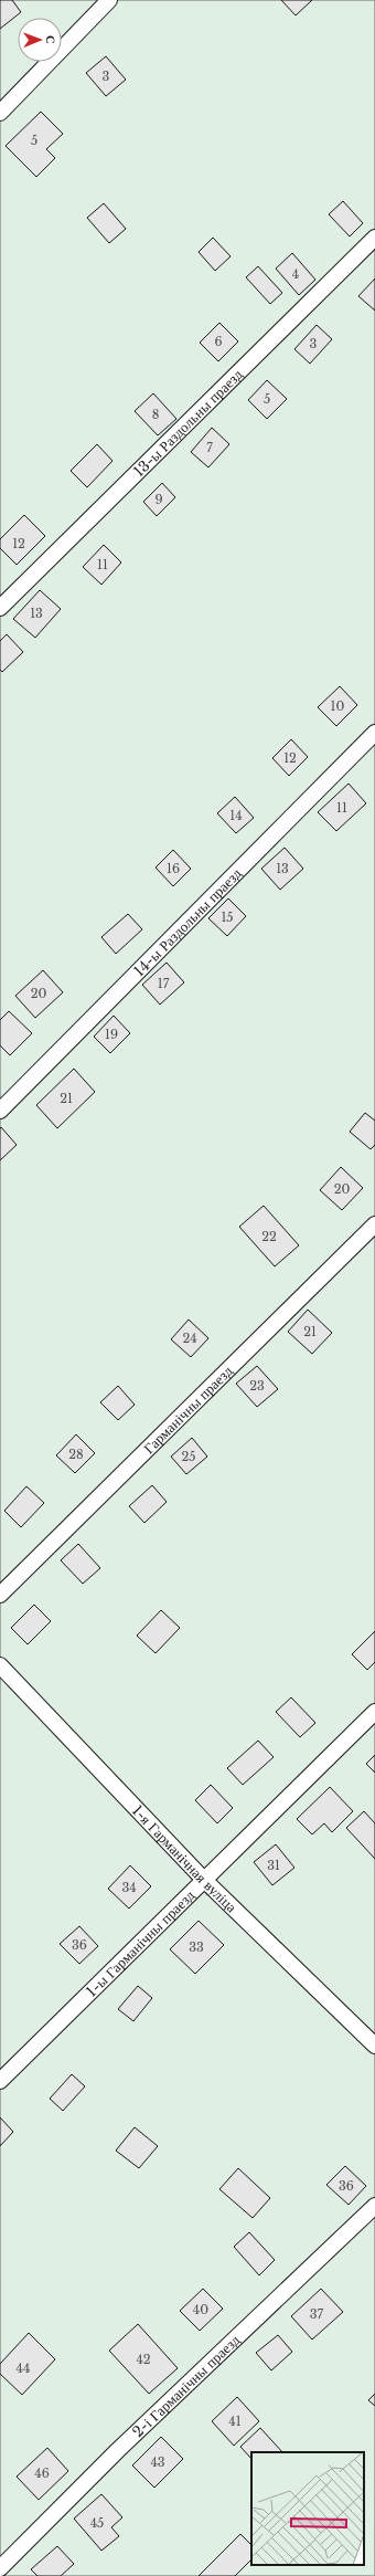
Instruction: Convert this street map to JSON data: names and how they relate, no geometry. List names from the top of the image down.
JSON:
{
  "streets": {
    "lane": [
      "13-ы Раздольны праезд",
      "14-ы Раздольны праезд",
      "Гарманічны праезд",
      "1-я Гарманічная вуліца",
      "1-ы Гарманічны праезд",
      "2-і Гарманічны праезд"
    ]
  },
  "crossings": [
    ["1-я Гарманічная вуліца", "1-ы Гарманічны праезд"]
  ],
  "house_numbers": [
    "3",
    "5",
    "4",
    "6",
    "3",
    "5",
    "8",
    "7",
    "9",
    "12",
    "11",
    "13",
    "10",
    "12",
    "11",
    "14",
    "16",
    "13",
    "15",
    "17",
    "20",
    "19",
    "21",
    "20",
    "22",
    "21",
    "24",
    "23",
    "28",
    "25",
    "31",
    "34",
    "36",
    "33",
    "36",
    "40",
    "37",
    "42",
    "44",
    "41",
    "43",
    "46",
    "45"
  ],
  "north": "right"
}
